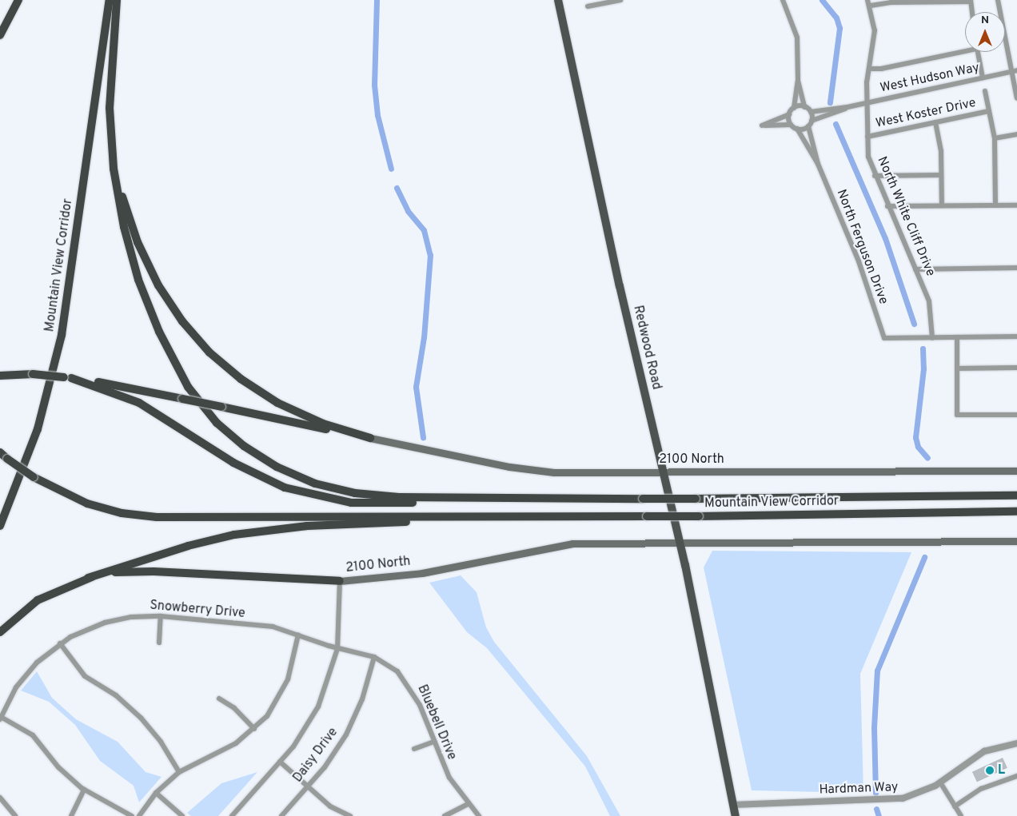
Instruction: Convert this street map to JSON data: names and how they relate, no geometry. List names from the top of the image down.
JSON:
{
  "streets": {
    "highway": ["Mountain View Corridor"],
    "main road": ["Redwood Road", "2100 North"],
    "street": [
      "West Hudson Way",
      "West Koster Drive",
      "North White Cliff Drive",
      "North Ferguson Drive",
      "Snowberry Drive",
      "Bluebell Drive",
      "Daisy Drive",
      "Hardman Way"
    ]
  },
  "crossings": [
    ["West Hudson Way", "North White Cliff Drive"],
    ["West Hudson Way", "North Ferguson Drive"],
    ["West Koster Drive", "North White Cliff Drive"],
    ["North White Cliff Drive", "North Ferguson Drive"],
    ["Redwood Road", "2100 North"],
    ["Redwood Road", "Hardman Way"],
    ["Snowberry Drive", "Bluebell Drive"],
    ["Bluebell Drive", "Daisy Drive"]
  ],
  "places": ["L"],
  "north": "top"
}
